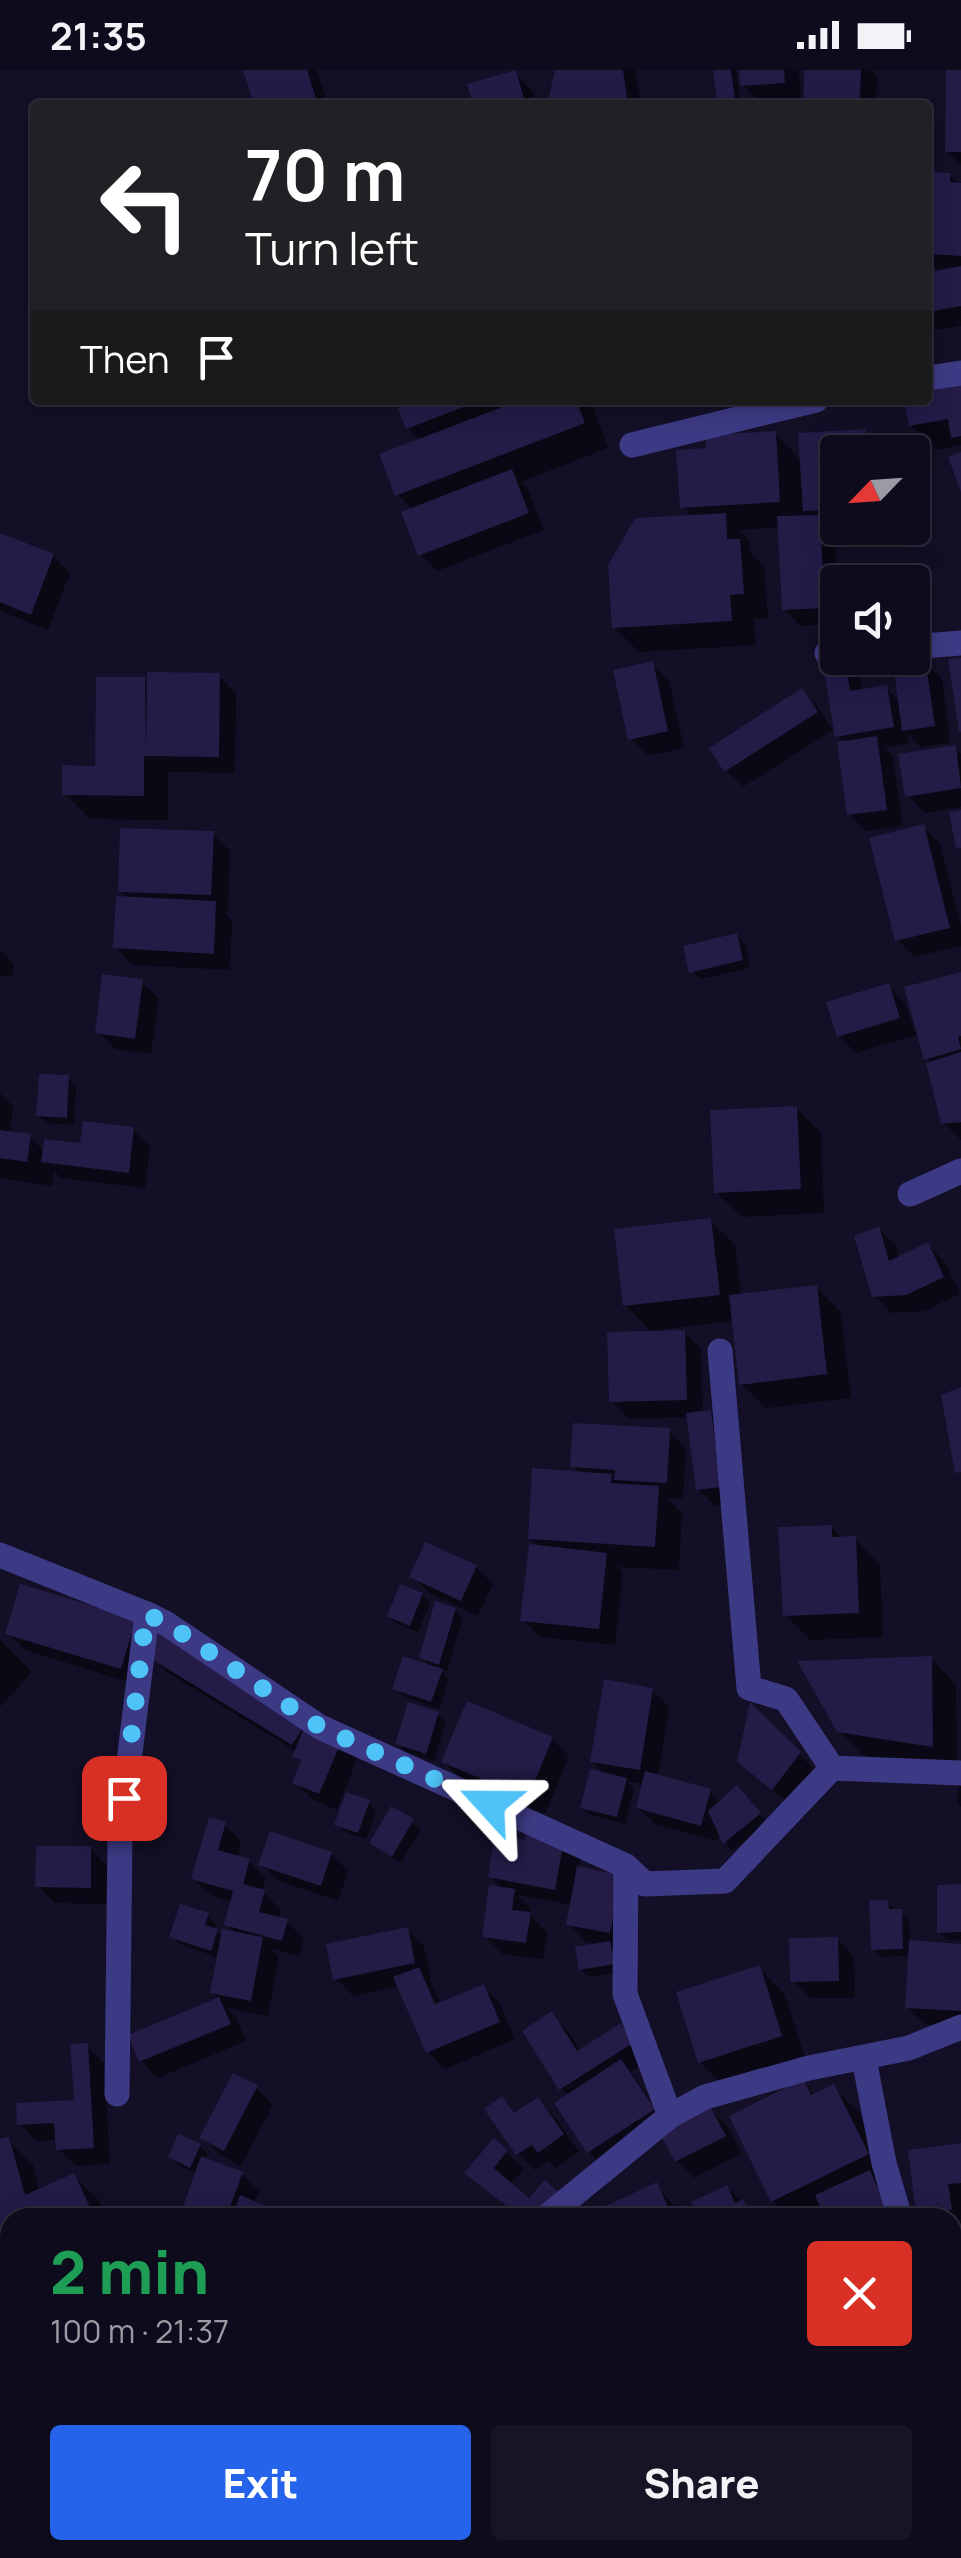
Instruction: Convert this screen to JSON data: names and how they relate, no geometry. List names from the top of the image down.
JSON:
{
  "north": "bottom left",
  "page": {
    "status": "21:35",
    "turn": ["70 m", "Turn left"],
    "then": "Then",
    "heading": ["2 min", "100 m · 21:37"],
    "buttons": ["Exit", "Share"]
  }
}
